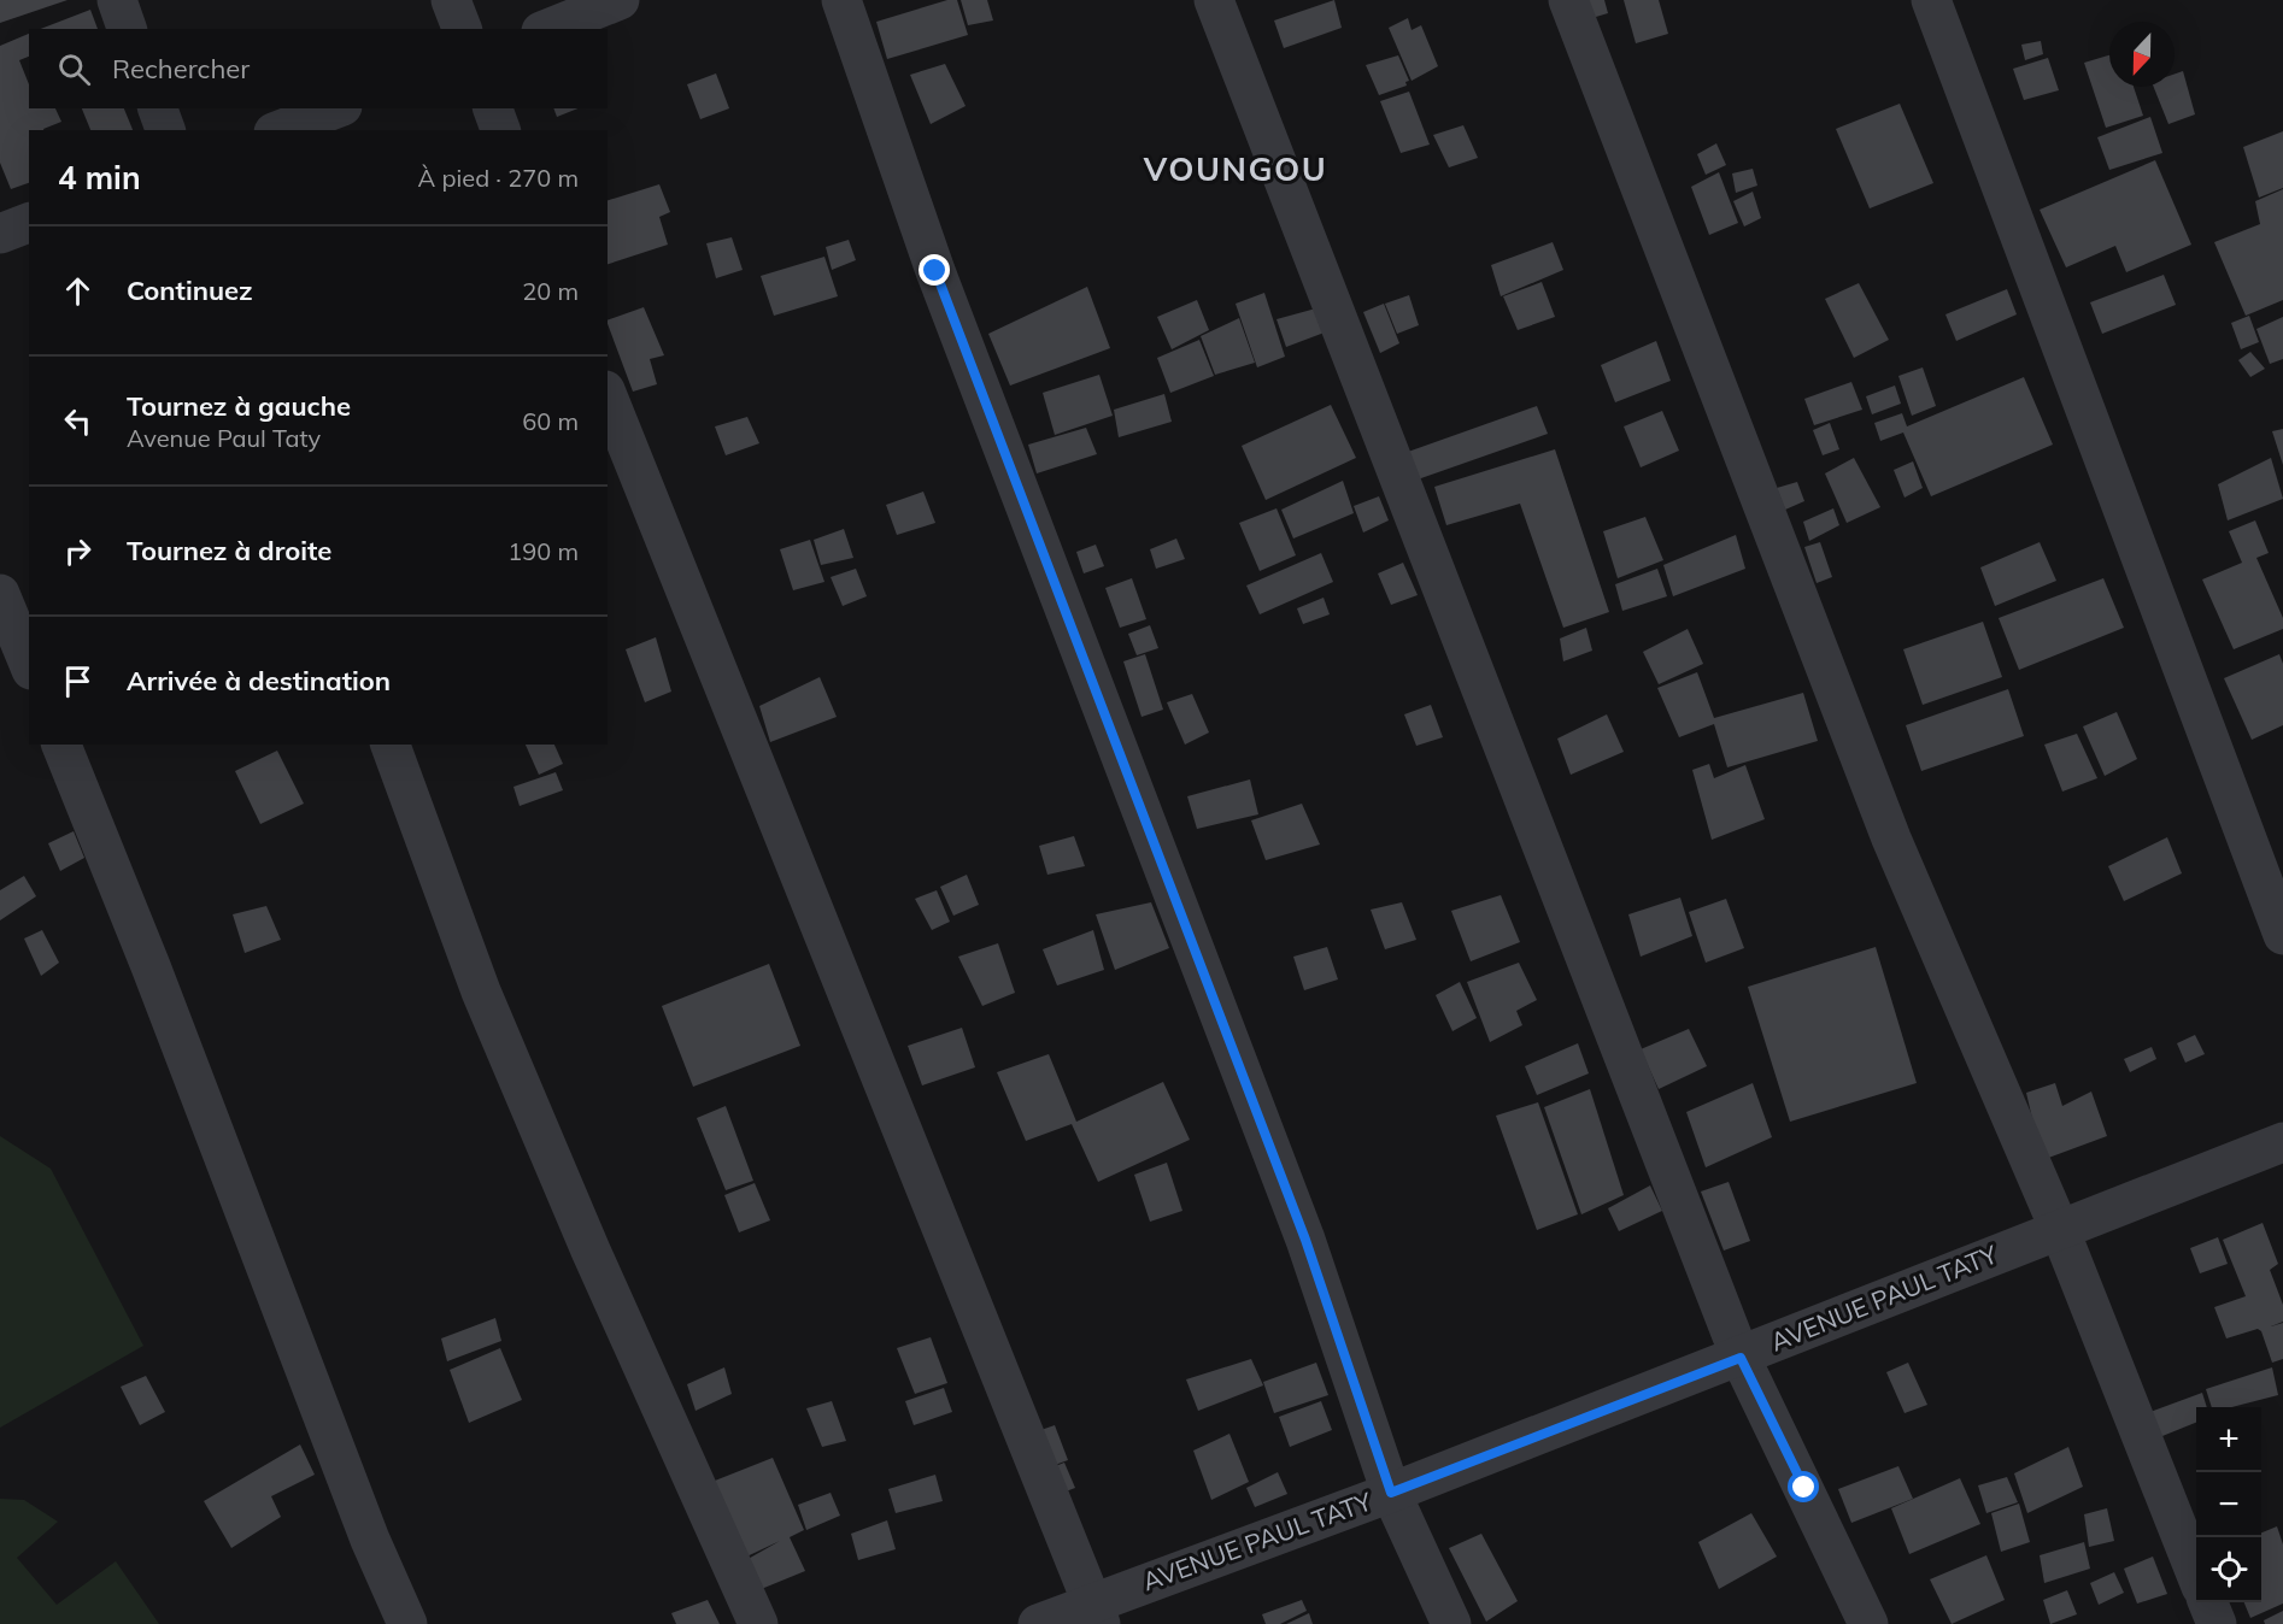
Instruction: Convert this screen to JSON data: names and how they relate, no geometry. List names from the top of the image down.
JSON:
{
  "streets": {
    "street": ["AVENUE PAUL TATY"]
  },
  "districts": ["VOUNGOU"],
  "north": "bottom",
  "page": {
    "search": "Rechercher",
    "heading": ["4 min", "À pied · 270 m"],
    "list": [
      ["Continuez", "20 m"],
      ["Tournez à gauche", "Avenue Paul Taty", "60 m"],
      ["Tournez à droite", "190 m"],
      "Arrivée à destination"
    ],
    "map_buttons": ["+", "−"]
  }
}
